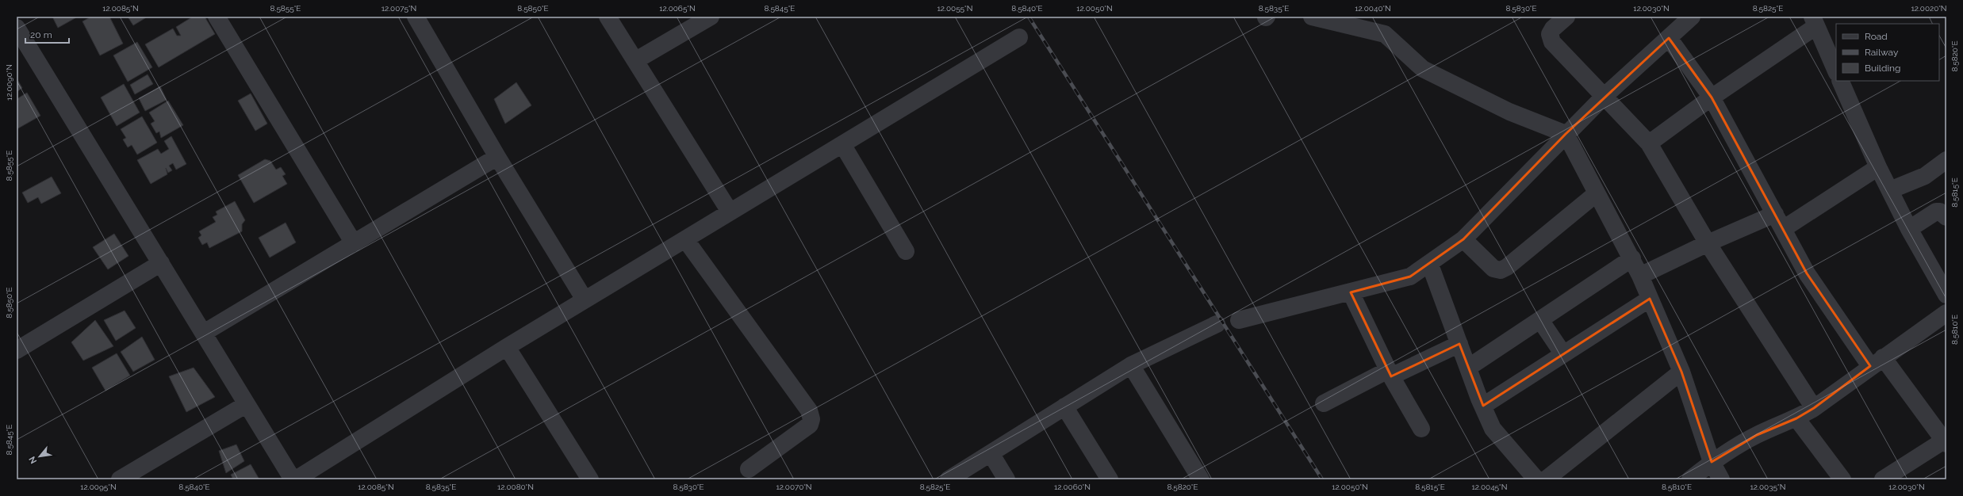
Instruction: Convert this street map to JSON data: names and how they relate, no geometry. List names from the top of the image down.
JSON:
{
  "legend": ["Road", "Railway", "Building"],
  "scale_bar": "20 m",
  "north": "bottom left",
  "coordinates": [
    "12.0085°N",
    "8.5855°E",
    "12.0075°N",
    "8.5850°E",
    "12.0065°N",
    "8.5845°E",
    "12.0055°N",
    "8.5840°E",
    "12.0050°N",
    "8.5835°E",
    "12.0040°N",
    "8.5830°E",
    "12.0030°N",
    "8.5825°E",
    "12.0020°N",
    "8.5820°E",
    "12.0090°N",
    "8.5815°E",
    "8.5810°E",
    "12.0095°N",
    "12.0080°N",
    "12.0070°N",
    "12.0060°N",
    "12.0045°N",
    "12.0035°N"
  ]
}
